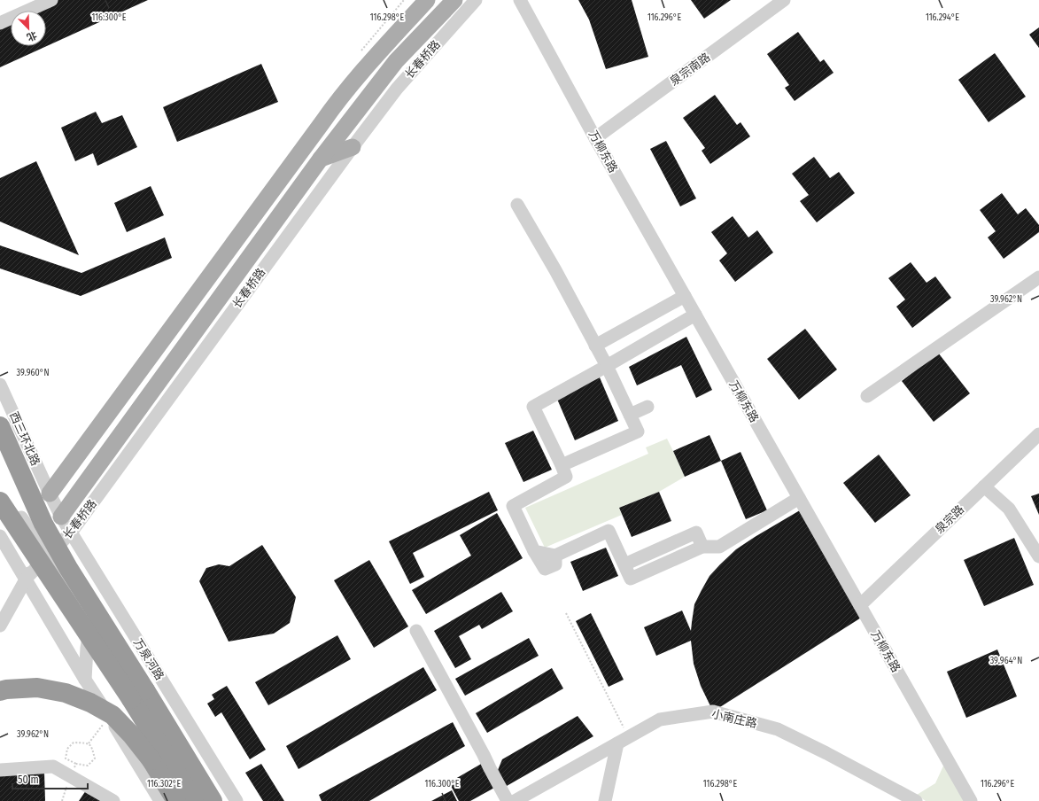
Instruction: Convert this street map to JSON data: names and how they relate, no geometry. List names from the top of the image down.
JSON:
{
  "streets": {
    "highway": ["万泉河路"],
    "main road": ["长春桥路"],
    "street": [
      "泉宗南路",
      "万柳东路",
      "西三环北路",
      "泉宗路",
      "小南庄路"
    ]
  },
  "crossings": [
    ["长春桥路", "西三环北路"],
    ["长春桥路", "万泉河路"],
    ["泉宗南路", "万柳东路"],
    ["万柳东路", "泉宗路"],
    ["西三环北路", "万泉河路"]
  ],
  "scale_bar": "50 m",
  "north": "bottom right",
  "coordinates": [
    "116.300°E",
    "116.298°E",
    "116.296°E",
    "116.294°E",
    "39.962°N",
    "39.960°N",
    "39.964°N",
    "116.302°E"
  ]
}
